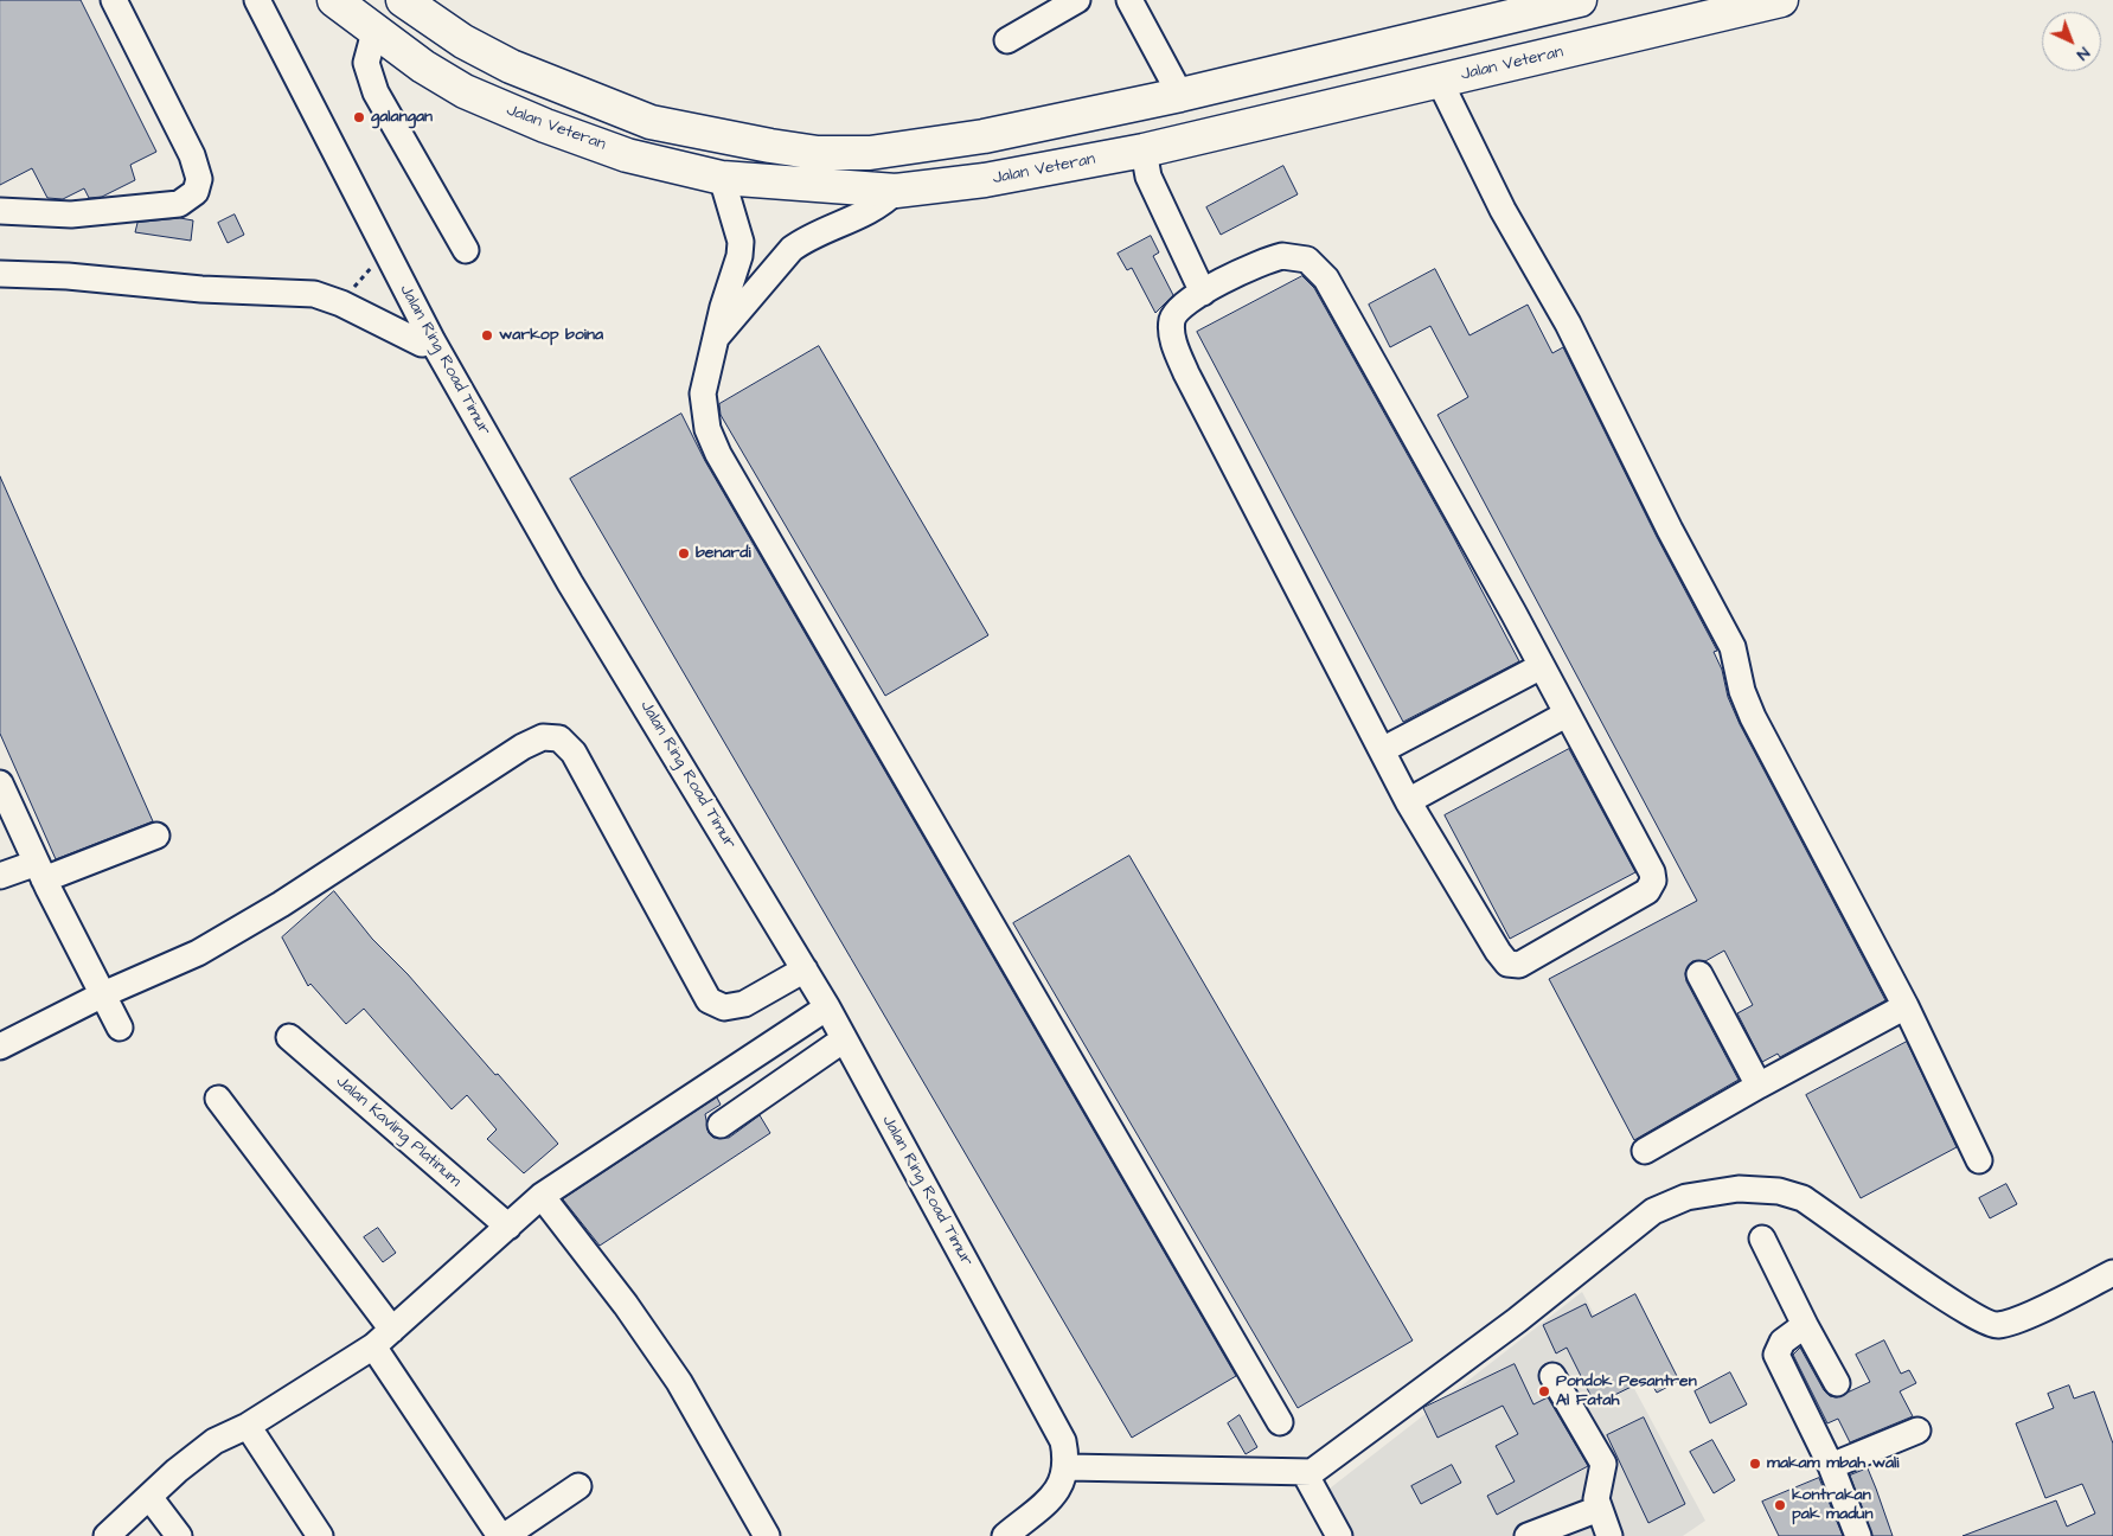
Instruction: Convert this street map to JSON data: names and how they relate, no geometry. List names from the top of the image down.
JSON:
{
  "streets": {
    "main road": ["Jalan Veteran"],
    "street": ["Jalan Ring Road Timur", "Jalan Kavling Platinum"]
  },
  "places": [
    "galangan",
    "warkop boina",
    "benardi",
    "Pondok Pesantren Al Fatah",
    "makam mbah wali",
    "kontrakan pak madun"
  ],
  "north": "bottom right"
}
